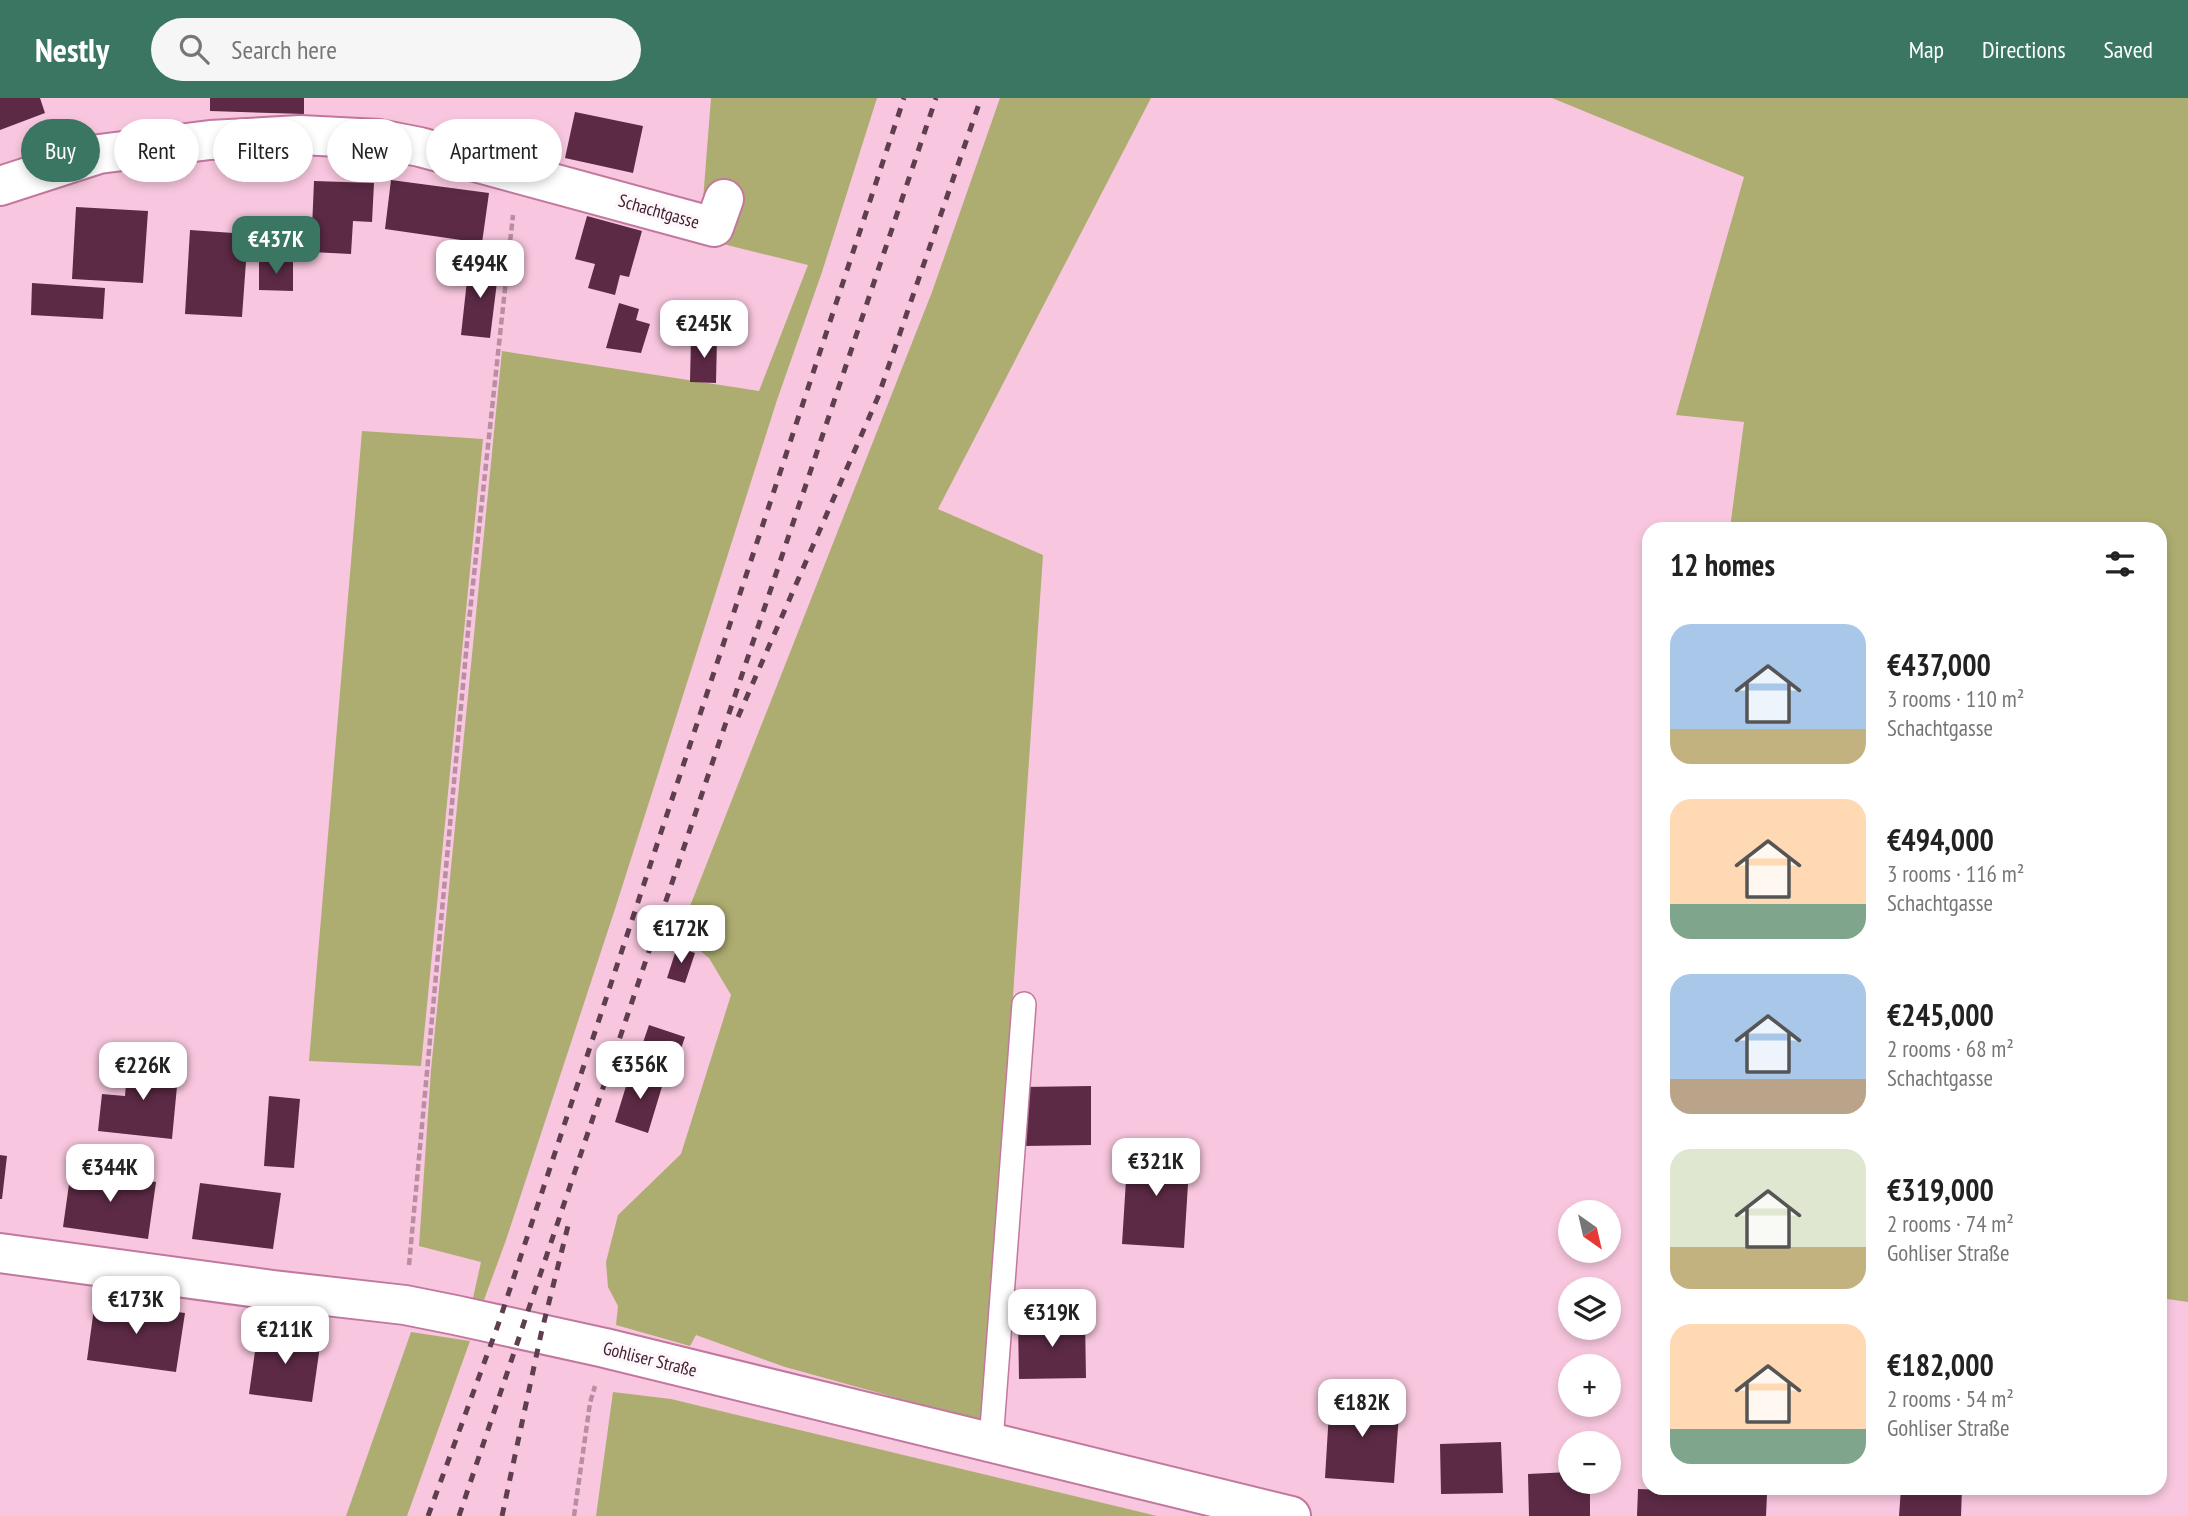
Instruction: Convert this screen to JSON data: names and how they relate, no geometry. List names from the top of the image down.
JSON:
{
  "streets": {
    "street": ["Schachtgasse", "Gohliser Straße"]
  },
  "north": "bottom right",
  "page": {
    "header": "Nestly",
    "search": "Search here",
    "nav": ["Map", "Directions", "Saved"],
    "chip": [
      "Buy",
      "Rent",
      "Filters",
      "New",
      "Apartment"
    ],
    "price": [
      "€437K",
      "€494K",
      "€245K",
      "€172K",
      "€356K",
      "€226K",
      "€321K",
      "€344K",
      "€173K",
      "€319K",
      "€211K",
      "€182K"
    ],
    "heading": "12 homes",
    "list": [
      {
        "name": "€437,000",
        "note": "3 rooms · 110 m² · Schachtgasse"
      },
      {
        "name": "€494,000",
        "note": "3 rooms · 116 m² · Schachtgasse"
      },
      {
        "name": "€245,000",
        "note": "2 rooms · 68 m² · Schachtgasse"
      },
      {
        "name": "€319,000",
        "note": "2 rooms · 74 m² · Gohliser Straße"
      },
      {
        "name": "€182,000",
        "note": "2 rooms · 54 m² · Gohliser Straße"
      }
    ],
    "map_buttons": ["+", "−"]
  }
}
